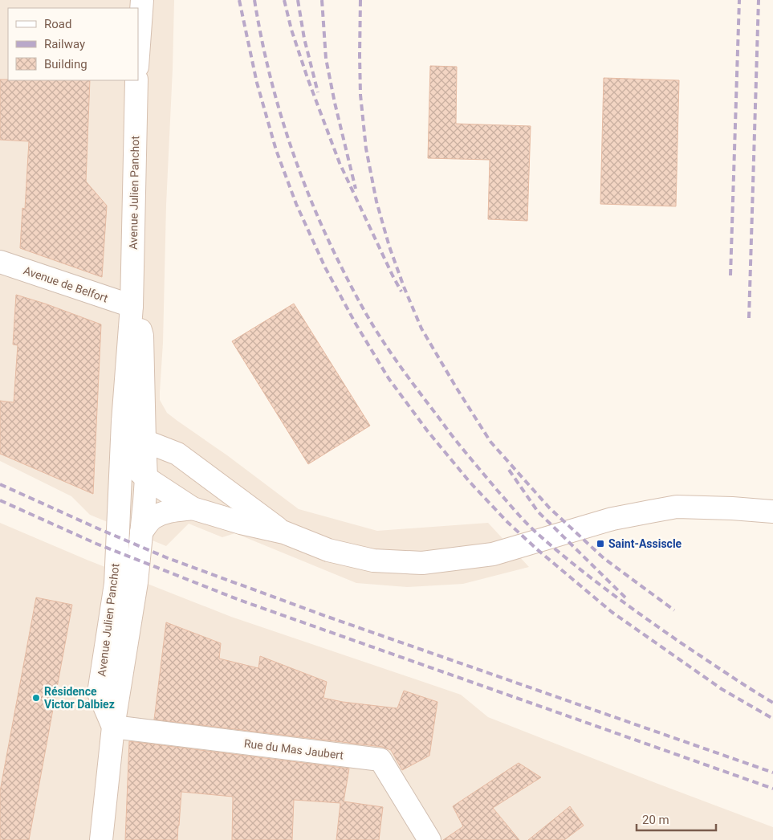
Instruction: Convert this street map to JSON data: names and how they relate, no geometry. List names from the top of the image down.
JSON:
{
  "streets": {
    "street": ["Avenue Julien Panchot", "Avenue de Belfort", "Rue du Mas Jaubert"]
  },
  "crossings": [
    ["Avenue Julien Panchot", "Avenue de Belfort"],
    ["Avenue Julien Panchot", "Rue du Mas Jaubert"]
  ],
  "places": {
    "transit": ["Saint-Assiscle"],
    "other": ["Résidence Victor Dalbiez"]
  },
  "legend": ["Road", "Railway", "Building"],
  "scale_bar": "20 m"
}
